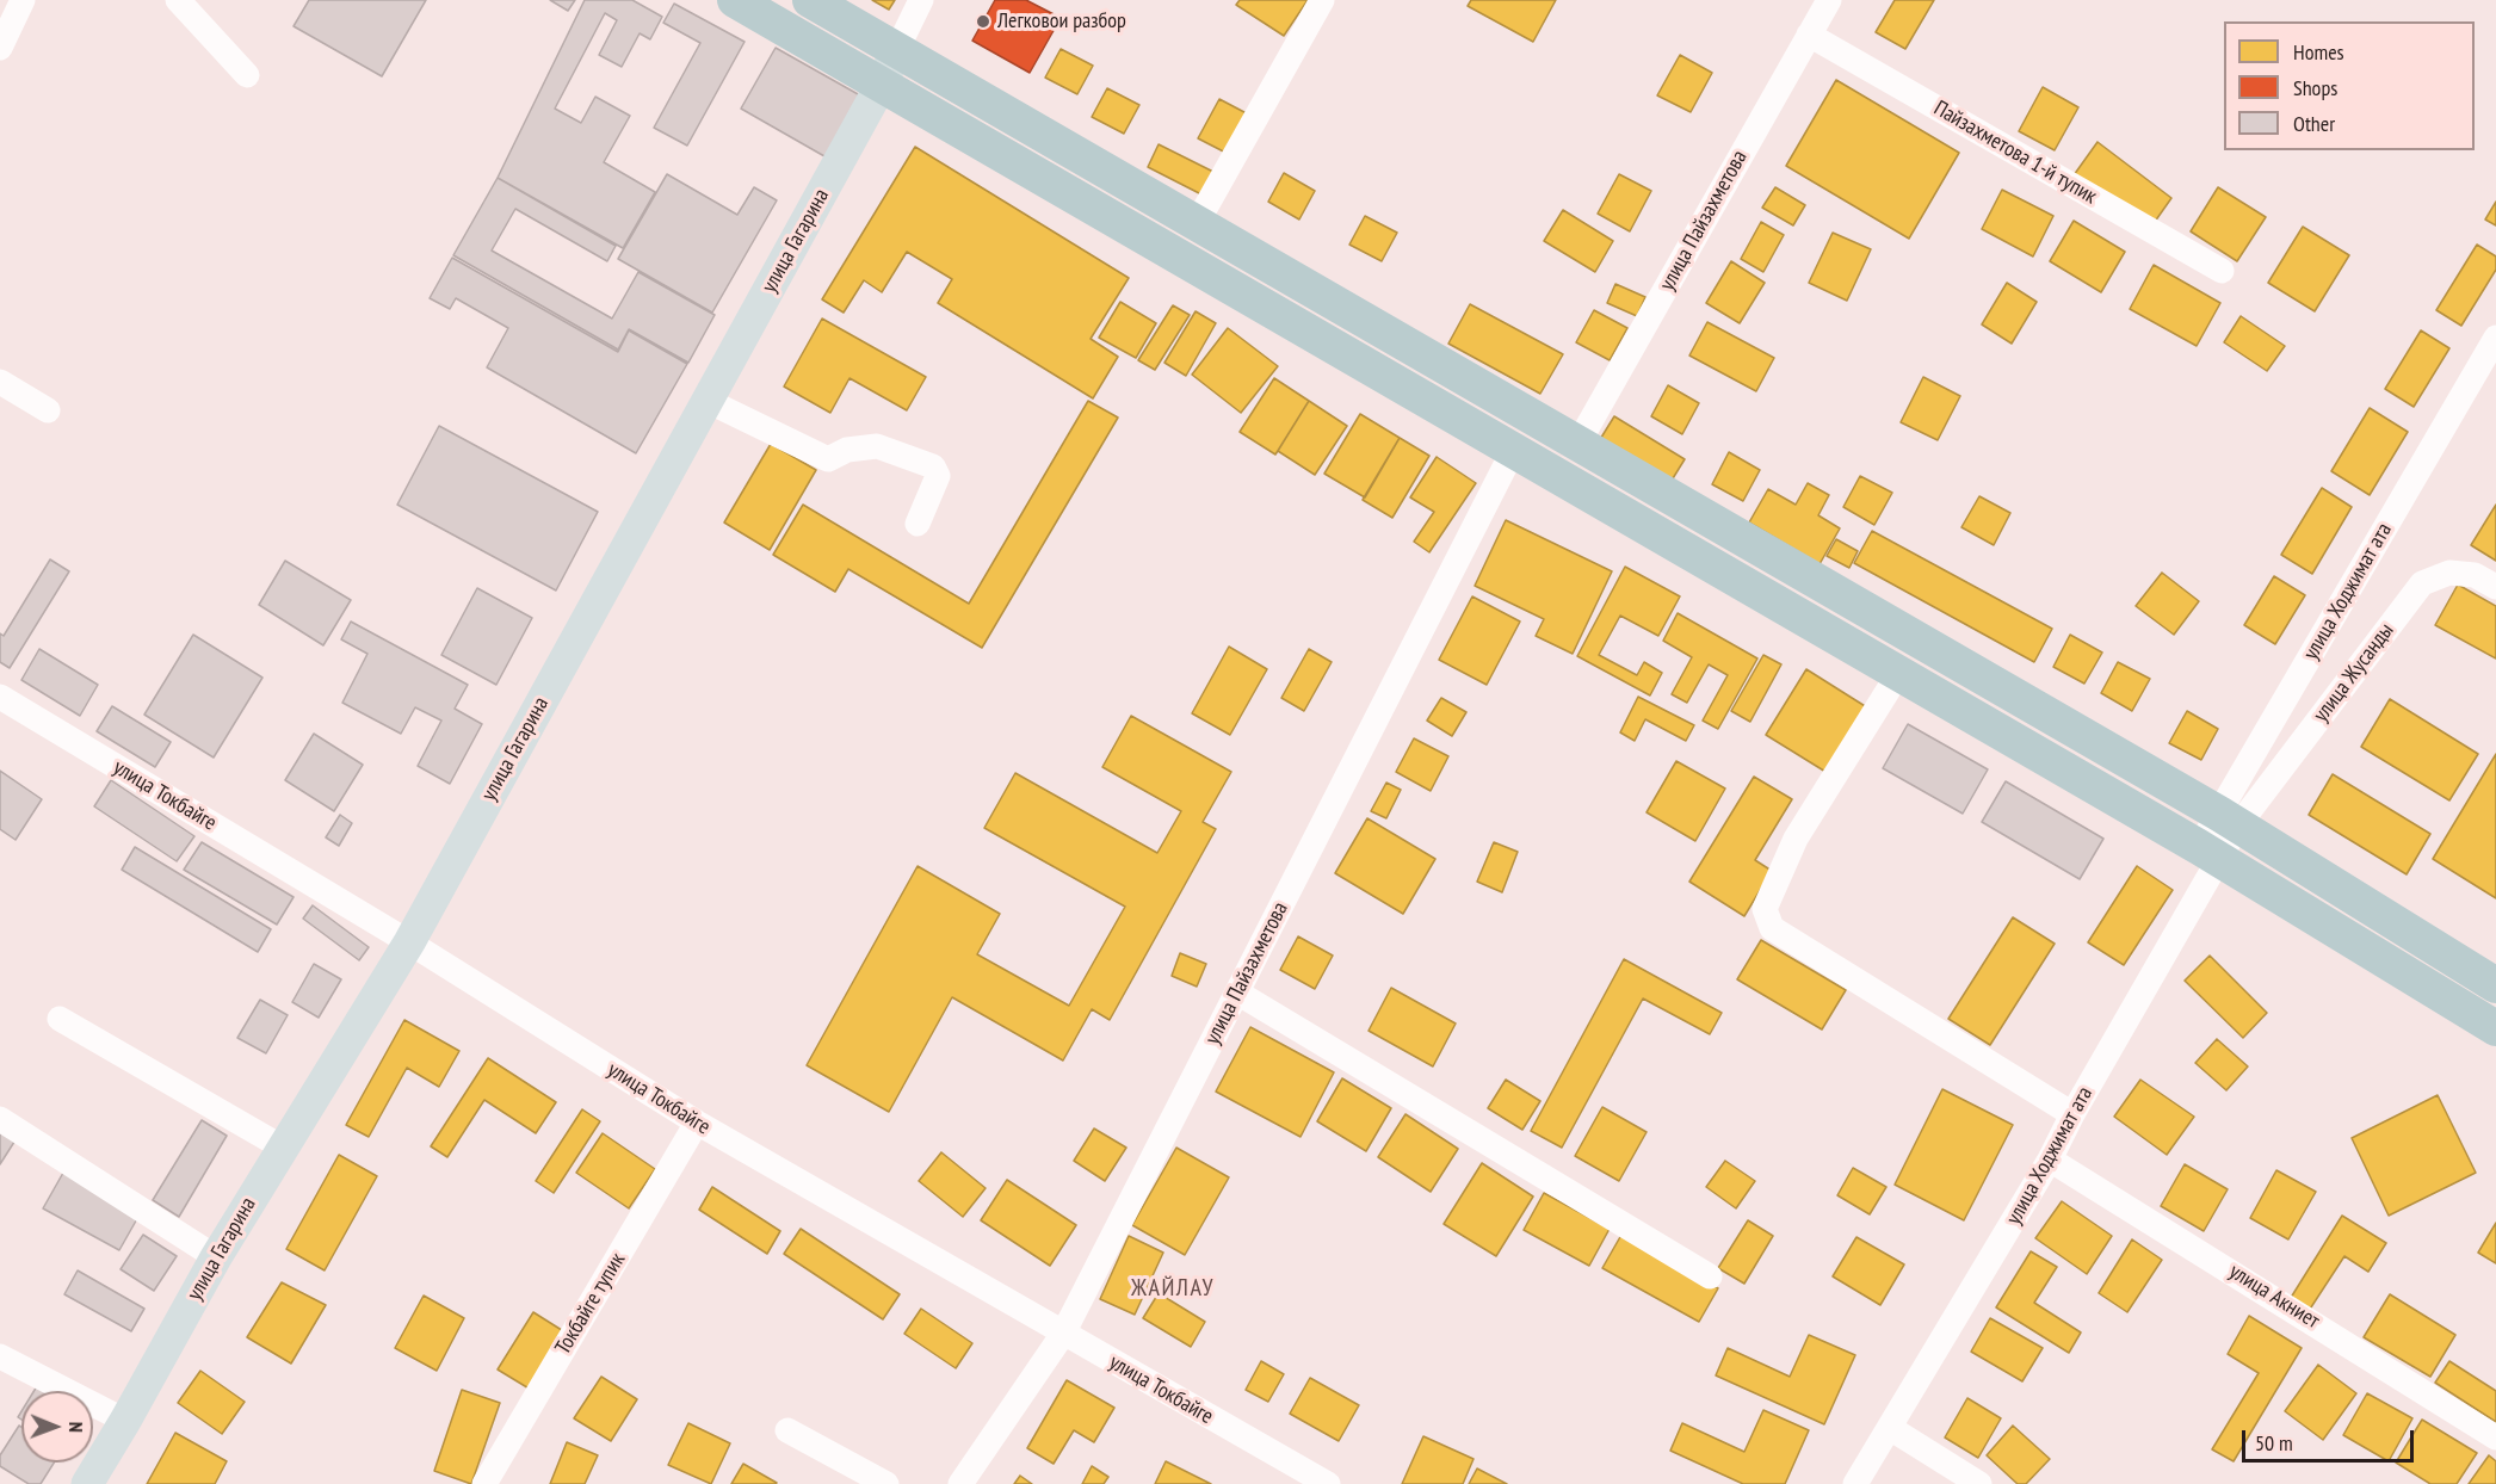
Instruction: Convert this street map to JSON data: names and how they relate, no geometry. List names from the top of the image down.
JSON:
{
  "streets": {
    "main road": ["улица Гагарина"],
    "street": [
      "Пайзахметова 1-й тупик",
      "улица Пайзахметова",
      "улица Ходжимат ата",
      "улица Жусанды",
      "улица Токбайге",
      "улица Акниет",
      "Токбайге тупик"
    ]
  },
  "crossings": [
    ["Пайзахметова 1-й тупик", "улица Пайзахметова"],
    ["улица Пайзахметова", "улица Токбайге"],
    ["улица Гагарина", "улица Токбайге"],
    ["улица Ходжимат ата", "улица Жусанды"],
    ["улица Ходжимат ата", "улица Акниет"],
    ["улица Токбайге", "Токбайге тупик"]
  ],
  "districts": ["ЖАЙЛАУ"],
  "places": ["Легковои разбор"],
  "legend": ["Homes", "Shops", "Other"],
  "scale_bar": "50 m",
  "north": "right"
}
